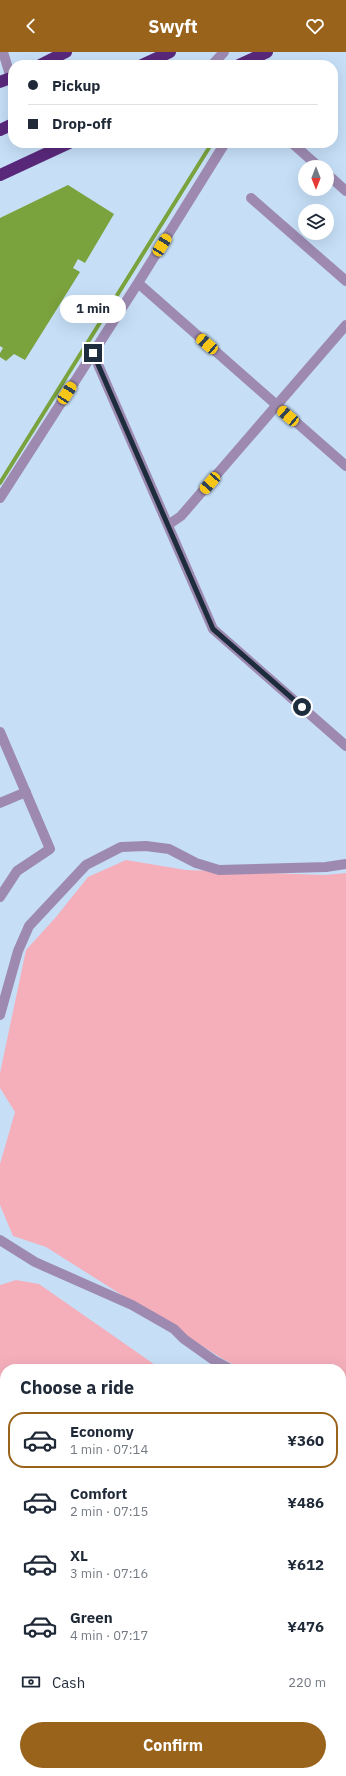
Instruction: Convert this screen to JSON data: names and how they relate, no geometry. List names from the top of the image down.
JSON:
{
  "north": "bottom",
  "page": {
    "header": "Swyft",
    "banner": ["Pickup", "Drop-off"],
    "bubble": "1 min",
    "heading": "Choose a ride",
    "list": [
      {
        "name": "Economy",
        "note": "1 min · 07:14",
        "value": "¥360"
      },
      {
        "name": "Comfort",
        "note": "2 min · 07:15",
        "value": "¥486"
      },
      {
        "name": "XL",
        "note": "3 min · 07:16",
        "value": "¥612"
      },
      {
        "name": "Green",
        "note": "4 min · 07:17",
        "value": "¥476"
      }
    ],
    "pay": ["Cash", "220 m"],
    "buttons": "Confirm"
  }
}
